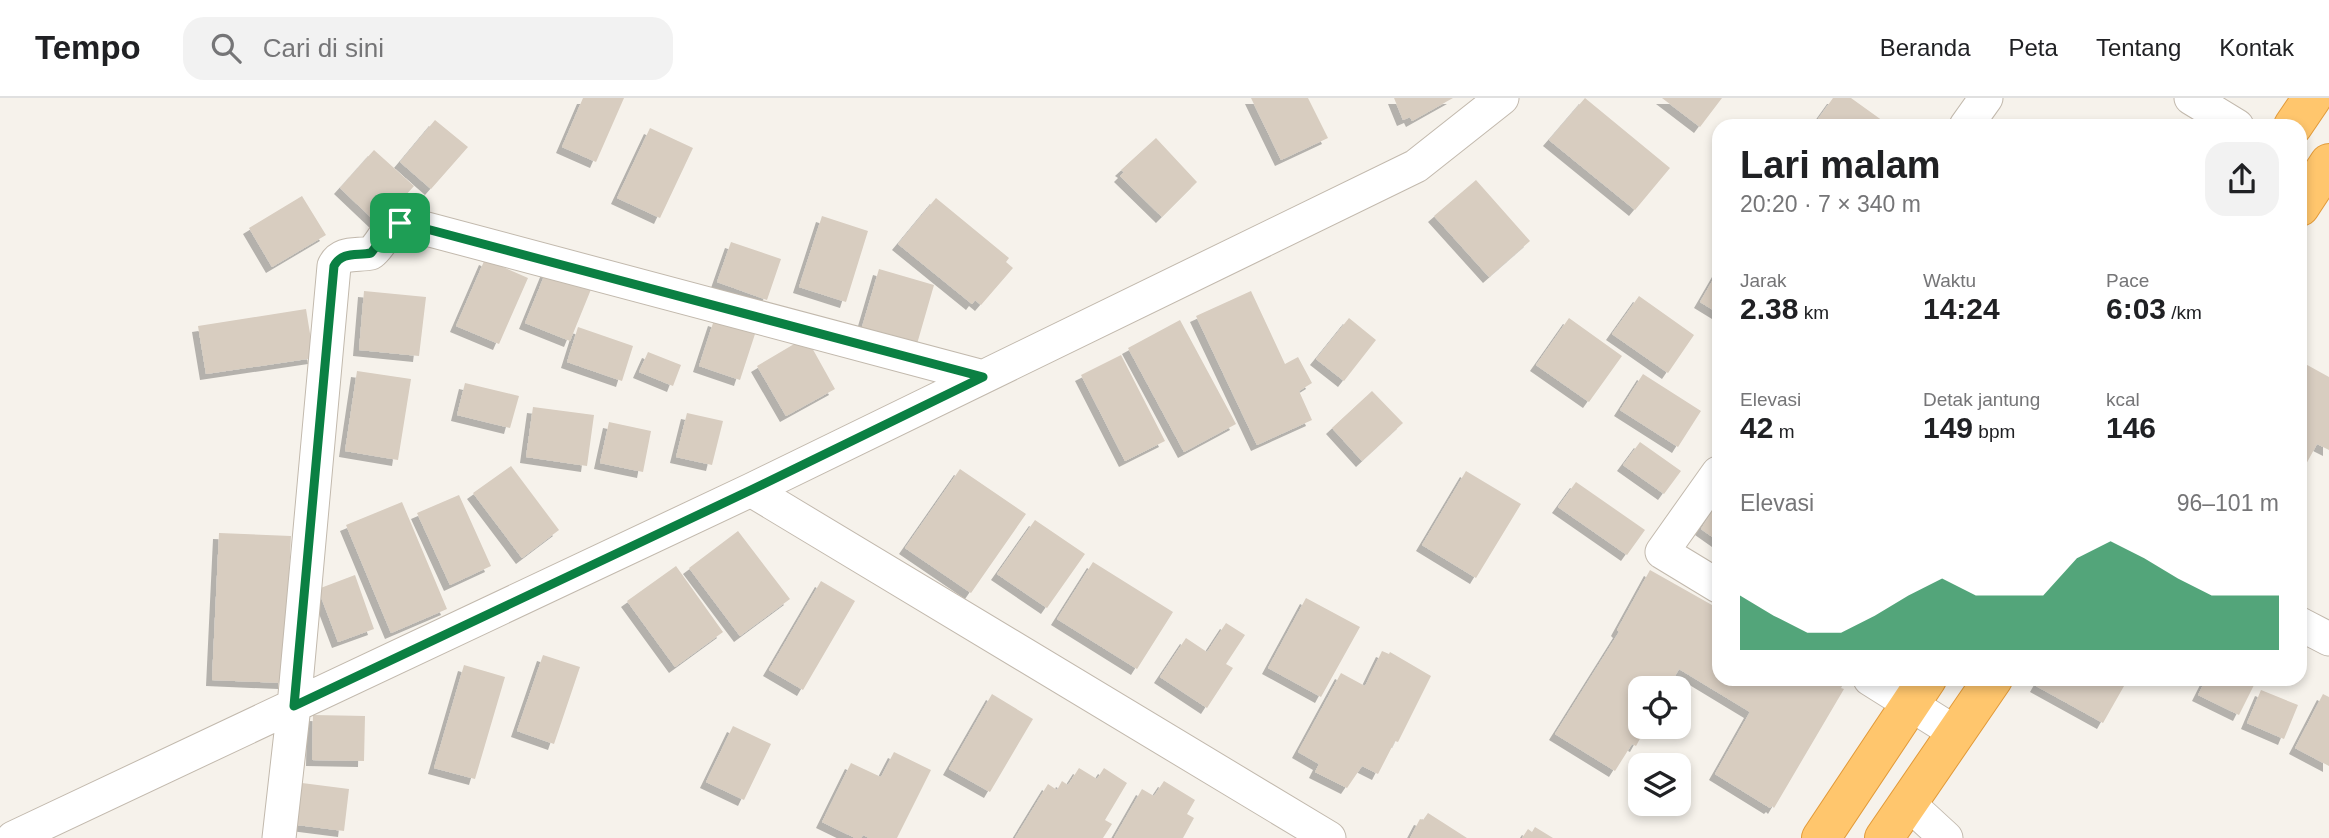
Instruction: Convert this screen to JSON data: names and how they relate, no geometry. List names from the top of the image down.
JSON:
{
  "page": {
    "header": "Tempo",
    "search": "Cari di sini",
    "nav": [
      "Beranda",
      "Peta",
      "Tentang",
      "Kontak"
    ],
    "heading": ["Lari malam", "20:20 · 7 × 340 m"],
    "stats": [
      ["Jarak", "2.38 km"],
      ["Waktu", "14:24"],
      ["Pace", "6:03 /km"],
      ["Elevasi", "42 m"],
      ["Detak jantung", "149 bpm"],
      ["kcal", "146"]
    ],
    "chart": ["Elevasi", "96–101 m"]
  }
}
